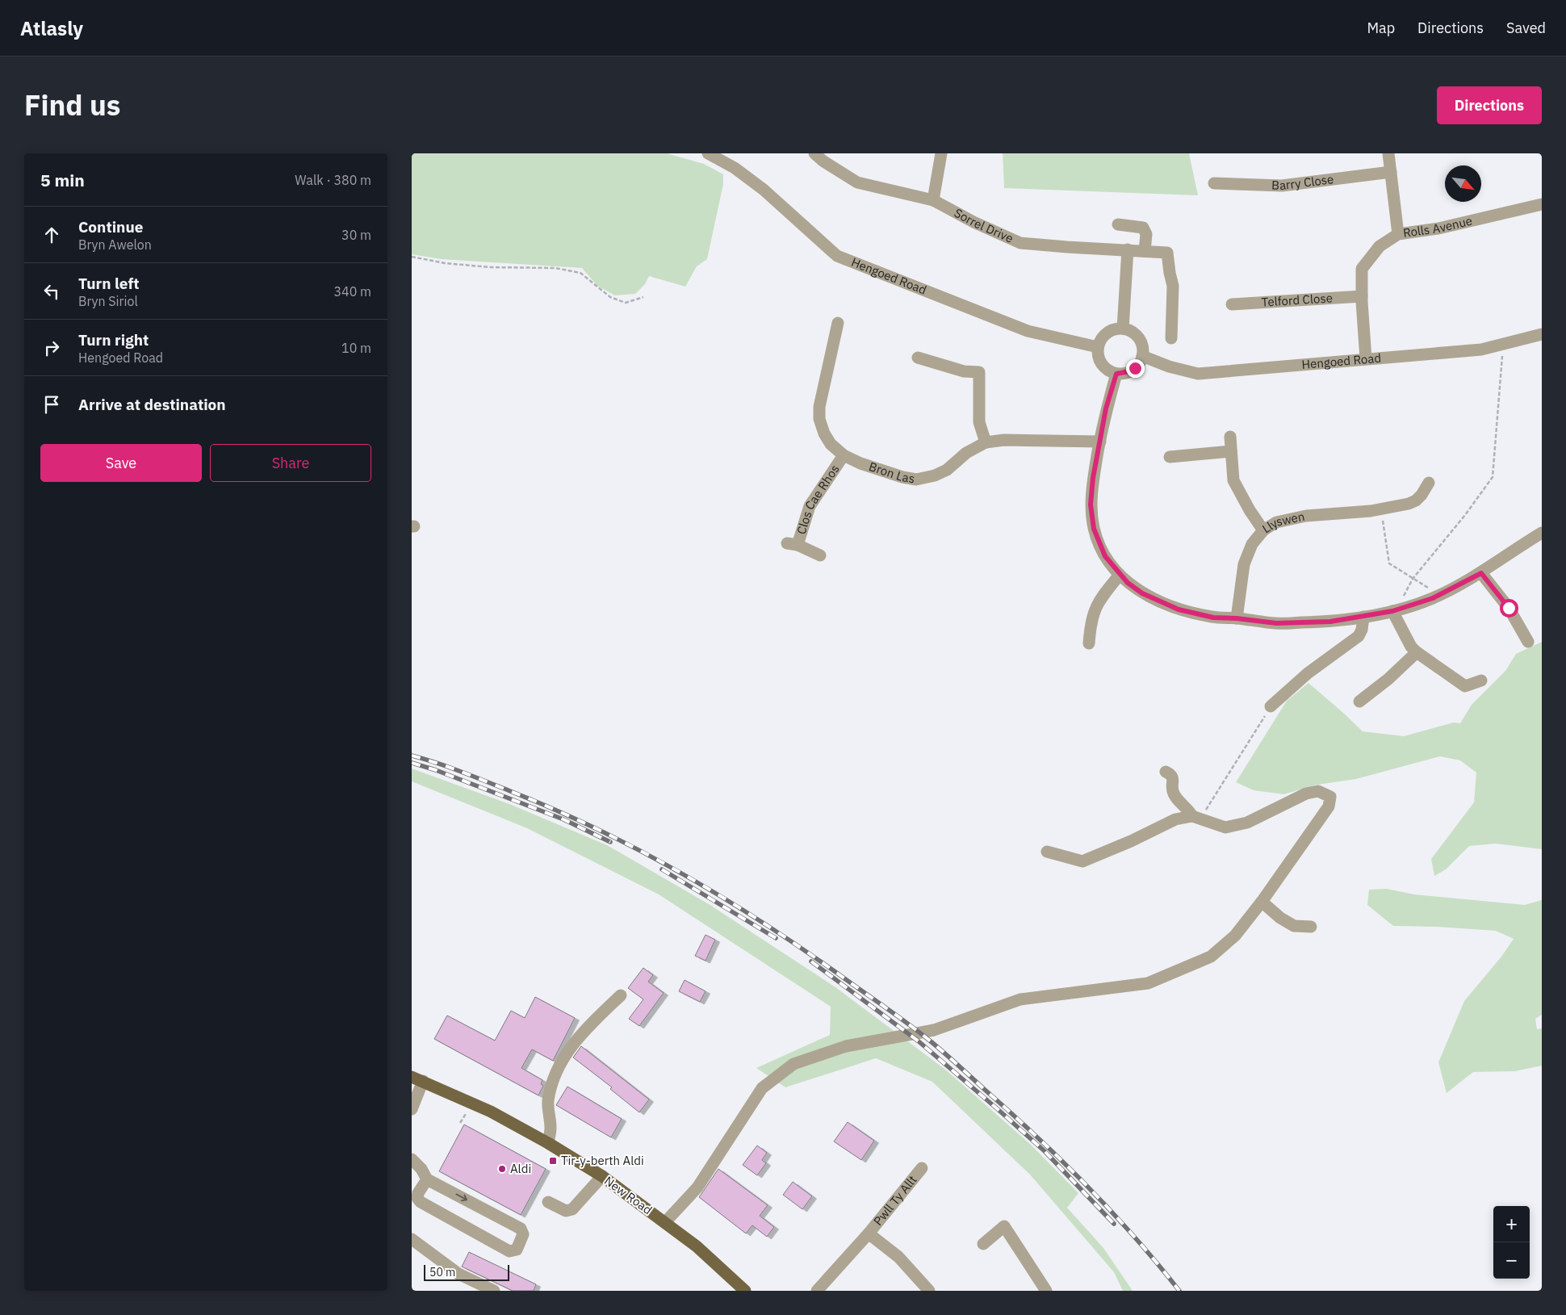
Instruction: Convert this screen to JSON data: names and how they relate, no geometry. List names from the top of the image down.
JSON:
{
  "streets": {
    "main road": ["New Road"],
    "street": [
      "Barry Close",
      "Sorrel Drive",
      "Rolls Avenue",
      "Hengoed Road",
      "Telford Close",
      "Bron Las",
      "Clos Cae Rhos",
      "Llyswen",
      "Pwll Ty Allt"
    ]
  },
  "crossings": [
    ["Rolls Avenue", "Hengoed Road"],
    ["Rolls Avenue", "Telford Close"],
    ["Bron Las", "Clos Cae Rhos"]
  ],
  "places": {
    "transit": ["Tir-y-berth Aldi"],
    "other": ["Aldi"]
  },
  "scale_bar": "50 m",
  "north": "bottom right",
  "page": {
    "header": "Atlasly",
    "nav": ["Map", "Directions", "Saved"],
    "title": "Find us",
    "buttons": [
      "Directions",
      ["Save", "Share"]
    ],
    "heading": ["5 min", "Walk · 380 m"],
    "list": [
      ["Continue", "Bryn Awelon", "30 m"],
      ["Turn left", "Bryn Siriol", "340 m"],
      ["Turn right", "Hengoed Road", "10 m"],
      "Arrive at destination"
    ],
    "map_buttons": ["+", "−"],
    "scale": "50 m"
  }
}
